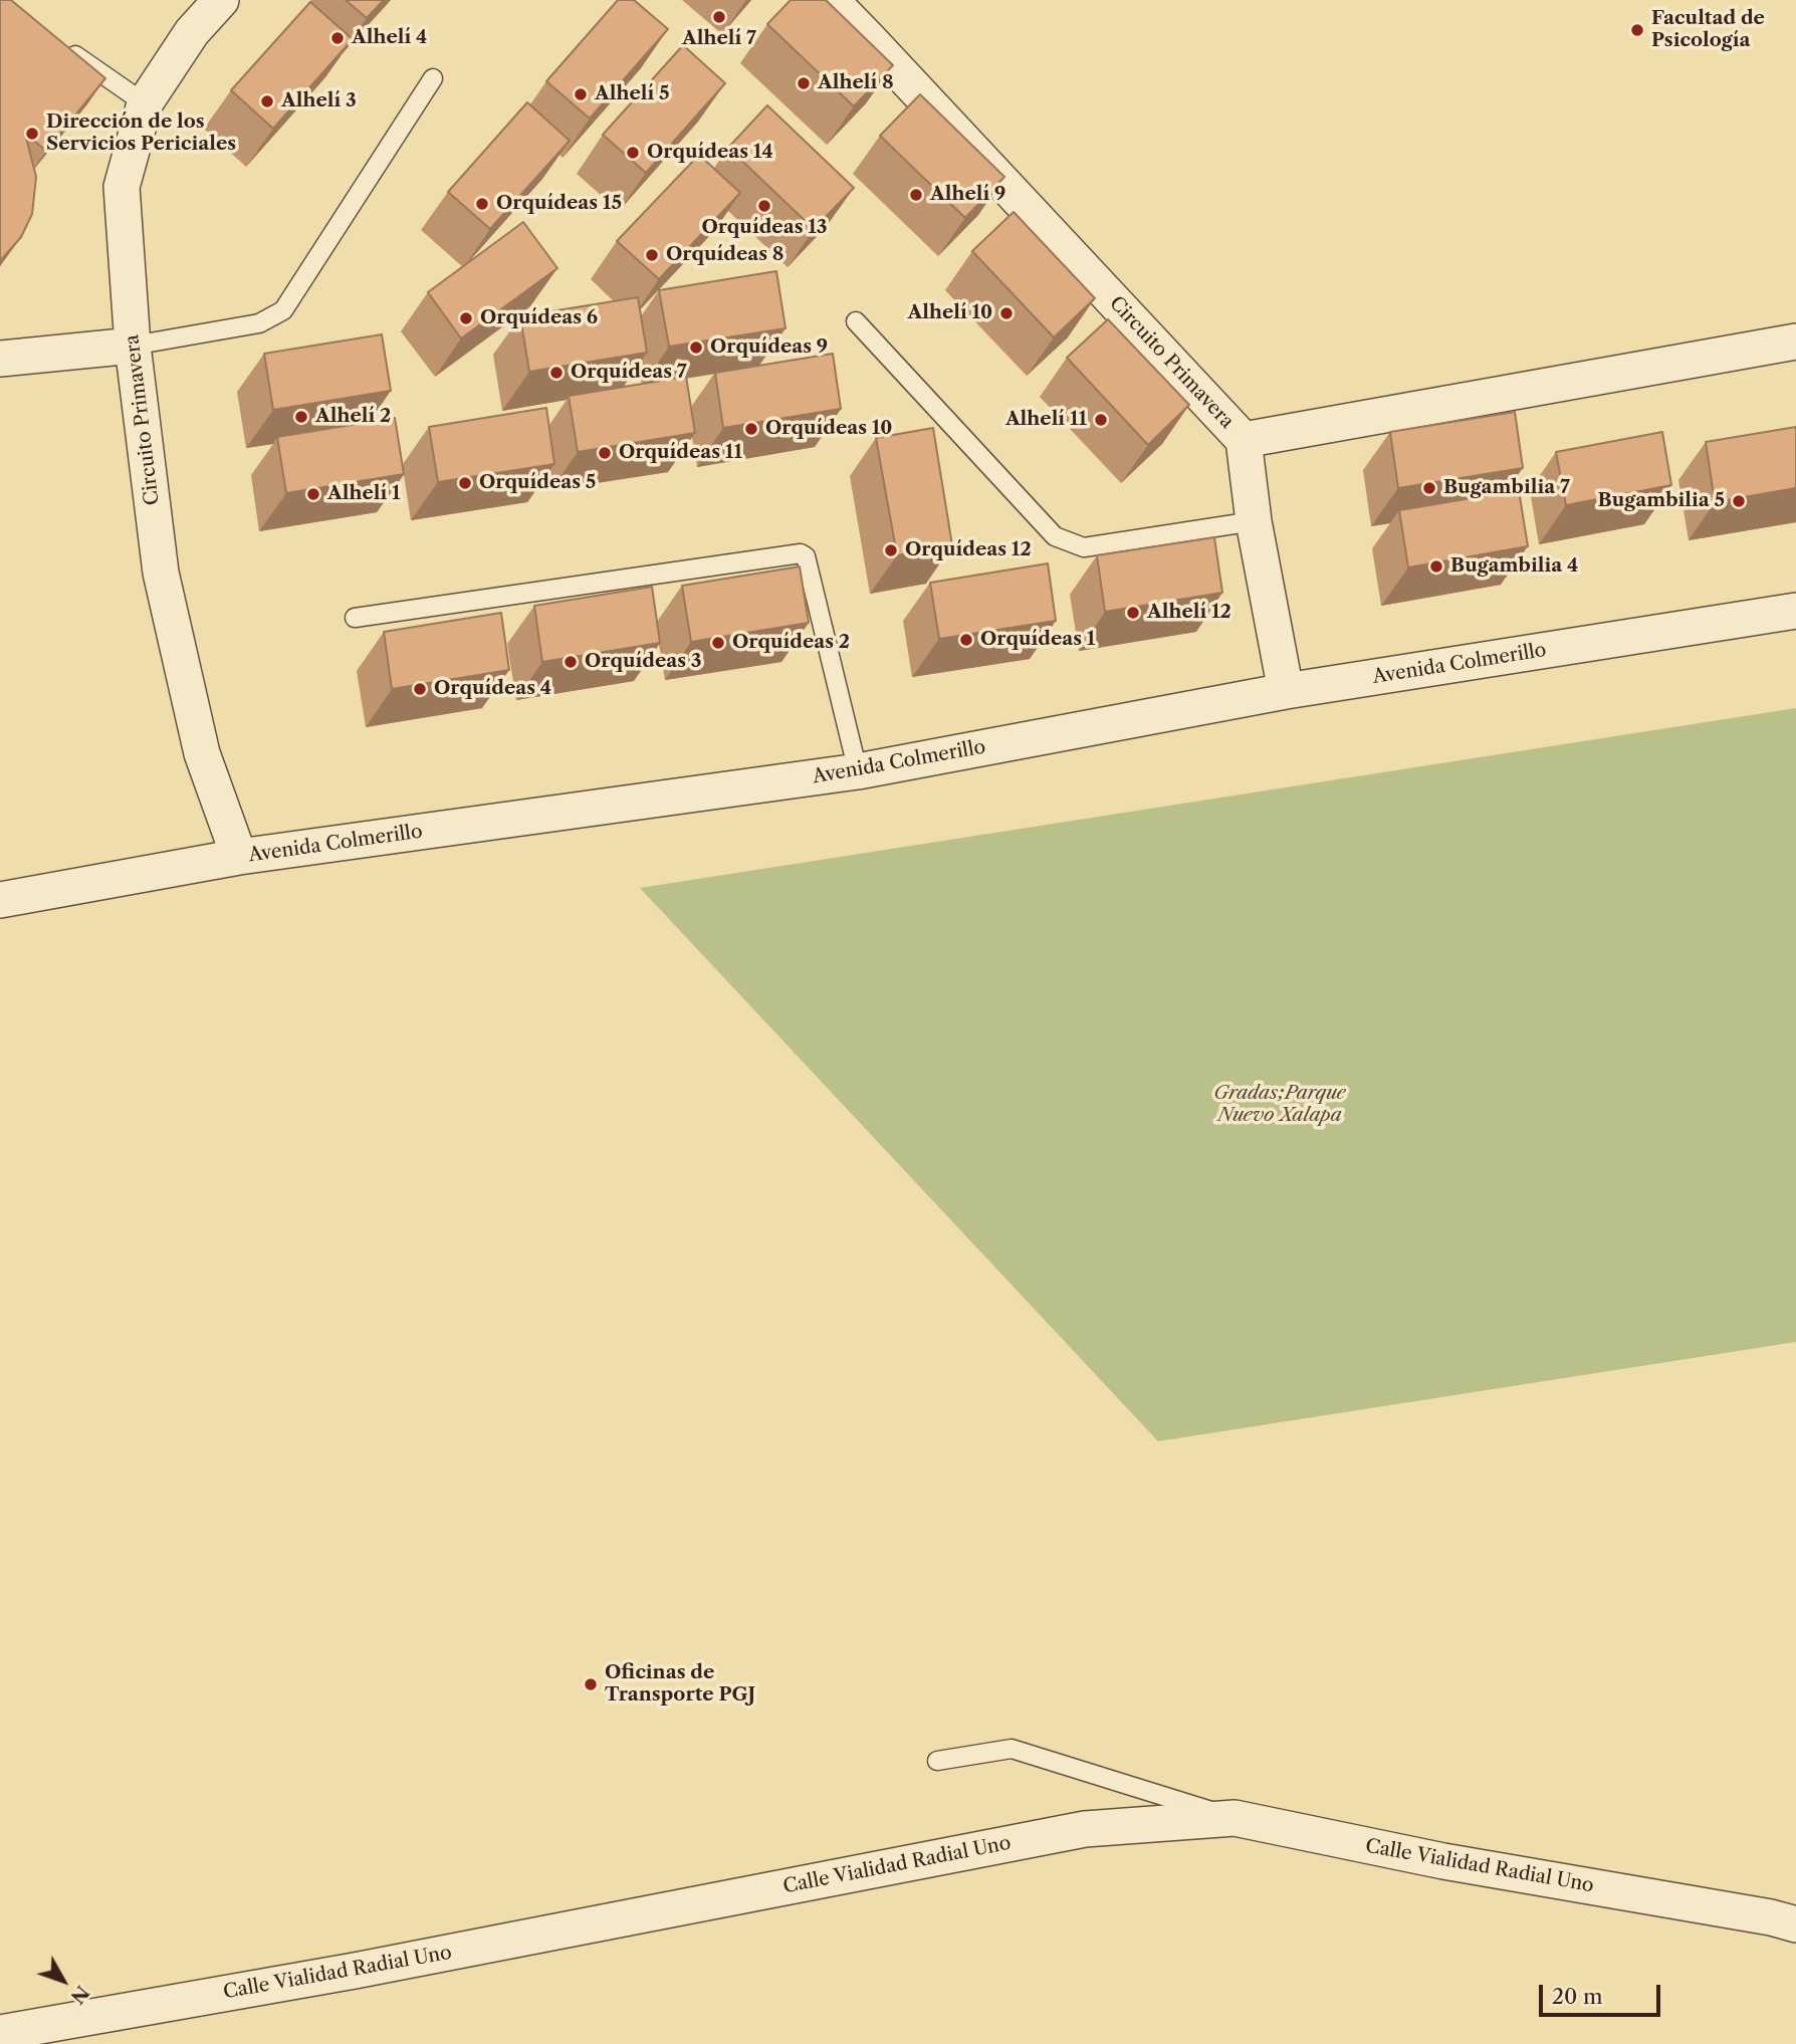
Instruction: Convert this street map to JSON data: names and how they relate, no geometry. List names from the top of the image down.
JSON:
{
  "streets": {
    "street": ["Circuito Primavera", "Avenida Colmerillo", "Calle Vialidad Radial Uno"]
  },
  "crossings": [
    ["Circuito Primavera", "Avenida Colmerillo"]
  ],
  "parks": ["Gradas;Parque Nuevo Xalapa"],
  "places": [
    "Alhelí 7",
    "Facultad de Psicología",
    "Alhelí 4",
    "Alhelí 8",
    "Alhelí 5",
    "Alhelí 3",
    "Dirección de los Servicios Periciales",
    "Orquídeas 14",
    "Alhelí 9",
    "Orquídeas 15",
    "Orquídeas 13",
    "Orquídeas 8",
    "Alhelí 10",
    "Orquídeas 6",
    "Orquídeas 9",
    "Orquídeas 7",
    "Alhelí 2",
    "Alhelí 11",
    "Orquídeas 10",
    "Orquídeas 11",
    "Orquídeas 5",
    "Bugambilia 7",
    "Alhelí 1",
    "Bugambilia 5",
    "Orquídeas 12",
    "Bugambilia 4",
    "Alhelí 12",
    "Orquídeas 1",
    "Orquídeas 2",
    "Orquídeas 3",
    "Orquídeas 4",
    "Oficinas de Transporte PGJ"
  ],
  "scale_bar": "20 m",
  "north": "bottom right"
}
